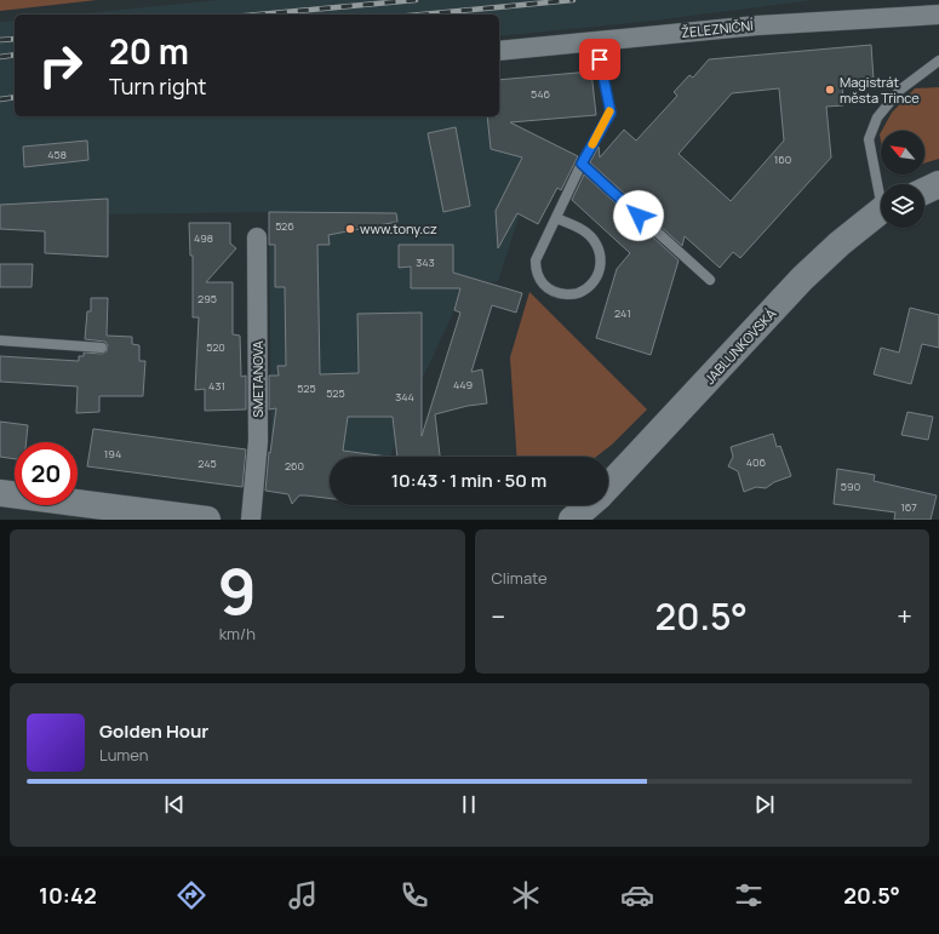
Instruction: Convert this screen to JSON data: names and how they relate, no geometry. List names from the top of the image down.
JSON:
{
  "streets": {
    "main road": ["JABLUNKOVSKÁ"],
    "street": ["ŽELEZNIČNÍ", "SMETANOVA"]
  },
  "places": ["Magistrát města Třince", "www.tony.cz"],
  "house_numbers": [
    "546",
    "458",
    "160",
    "526",
    "498",
    "343",
    "295",
    "241",
    "520",
    "449",
    "431",
    "525",
    "525",
    "344",
    "194",
    "406",
    "245",
    "260",
    "590",
    "167"
  ],
  "north": "top left",
  "page": {
    "turn": ["20 m", "Turn right"],
    "limit": "20",
    "trip": "10:43 · 1 min · 50 m",
    "tile": [
      ["9", "km/h"],
      "Climate"
    ],
    "heat": ["−", "20.5°", "+"],
    "song": ["Golden Hour", "Lumen"],
    "tabs": ["10:42", "20.5°"]
  }
}
